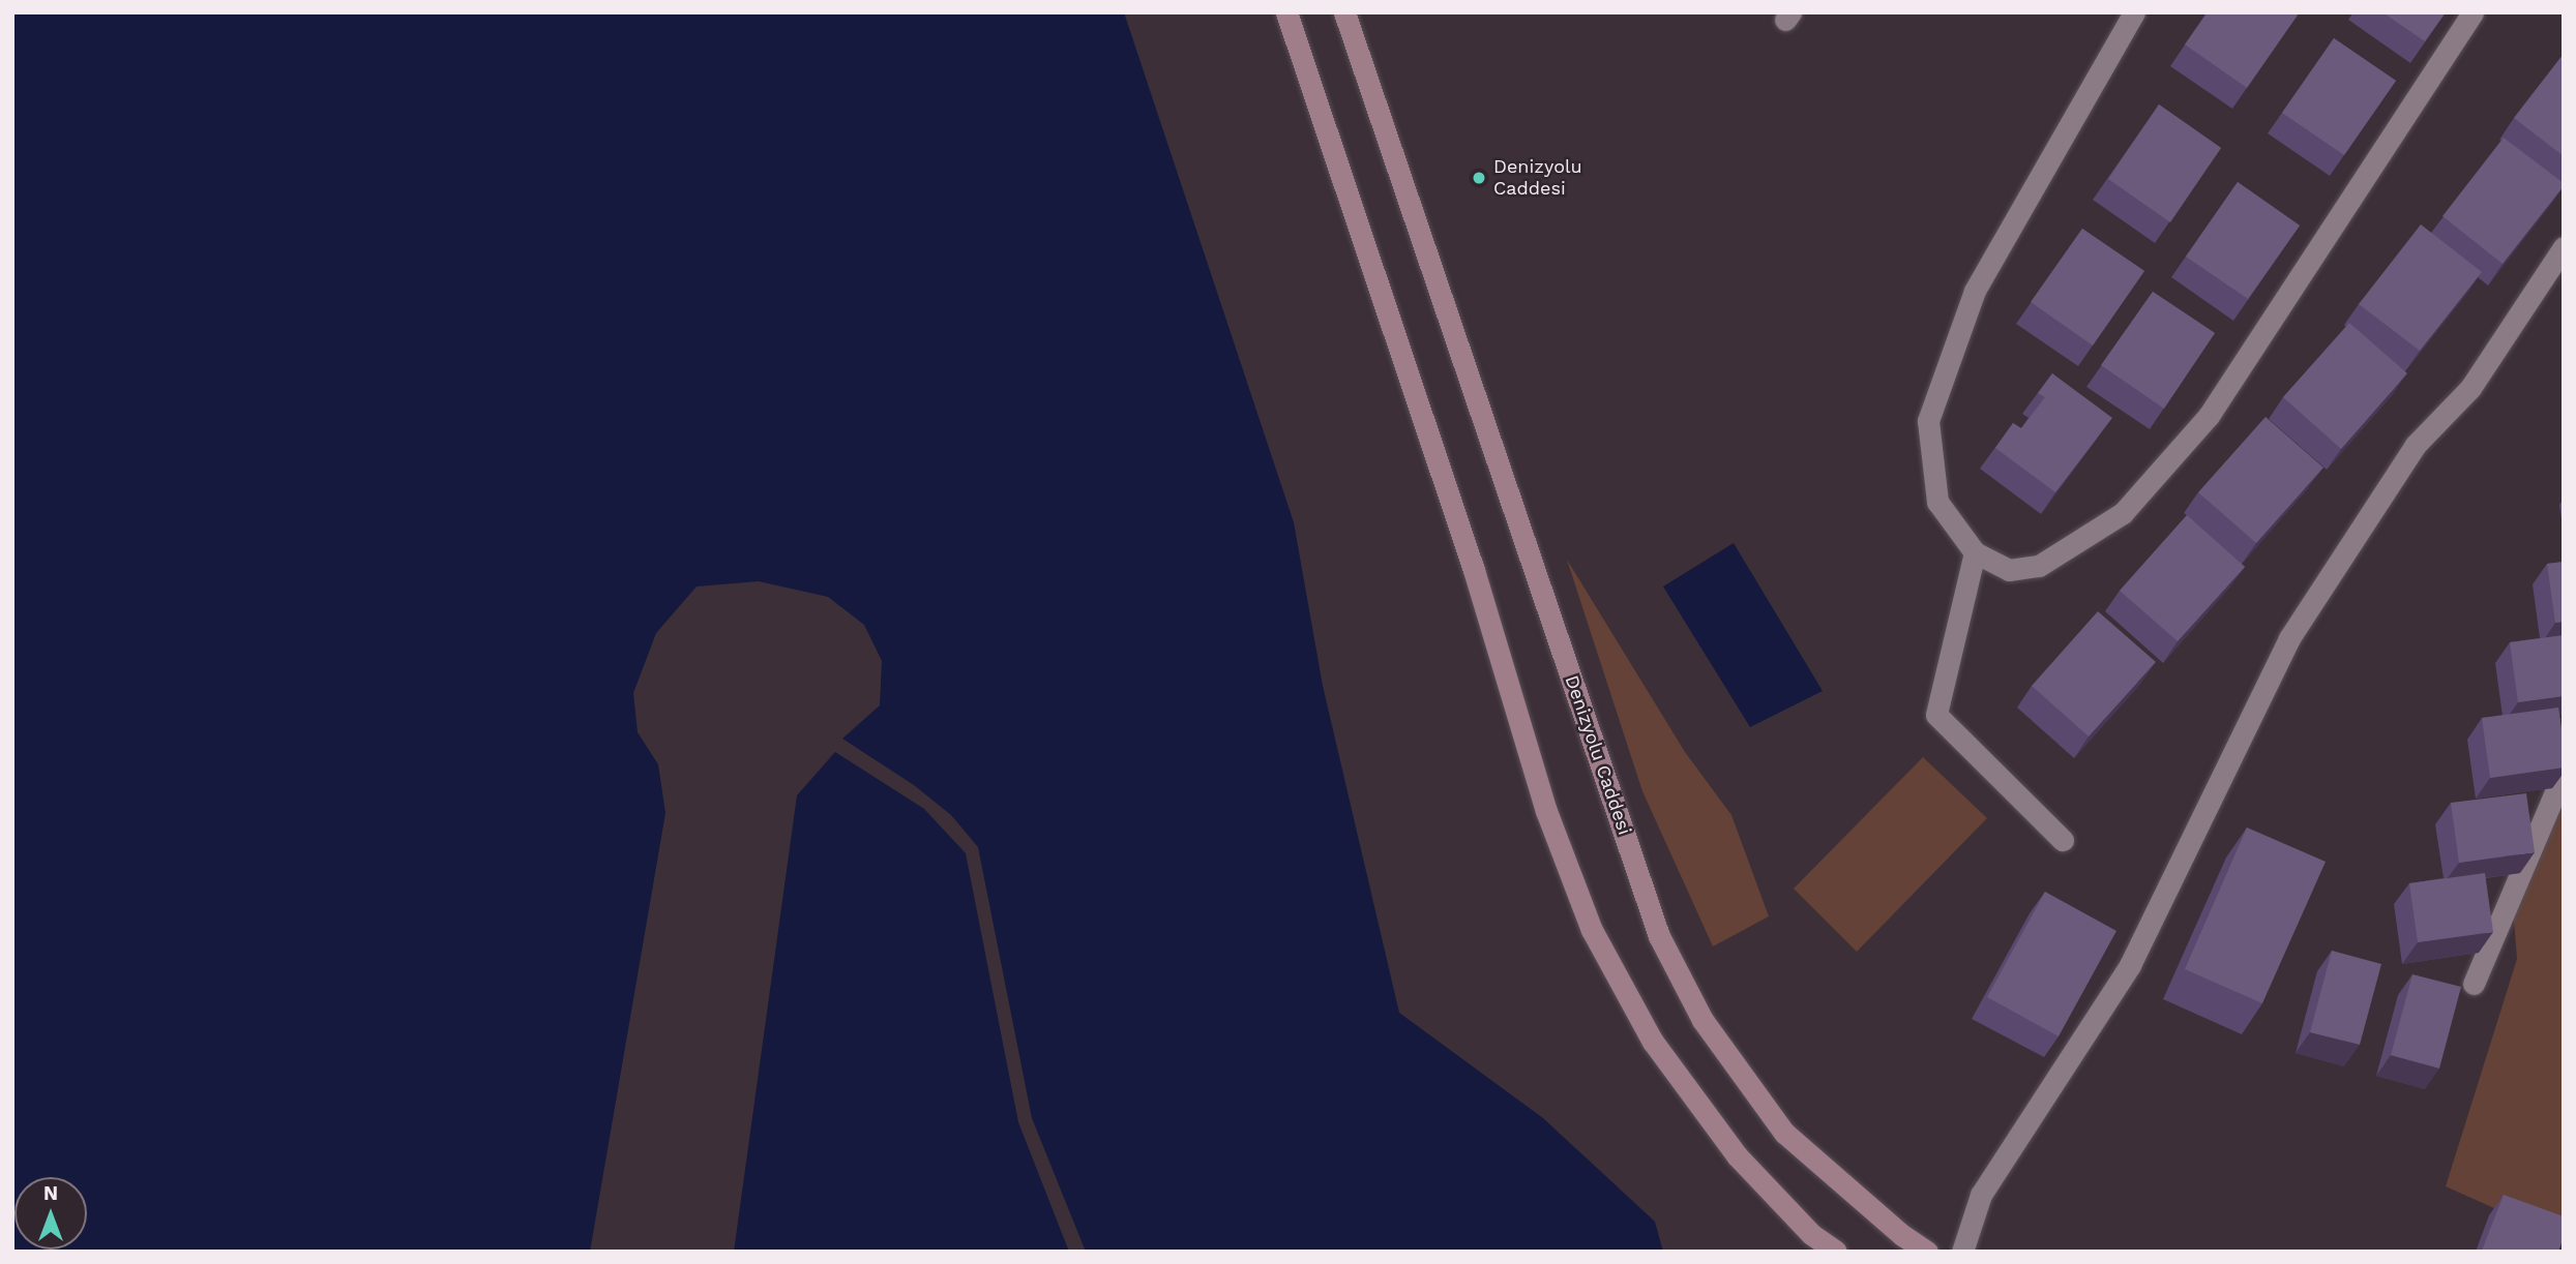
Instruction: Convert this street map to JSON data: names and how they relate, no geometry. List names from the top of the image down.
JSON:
{
  "streets": {
    "street": ["Denizyolu Caddesi"]
  },
  "places": ["Denizyolu Caddesi"],
  "north": "top"
}
